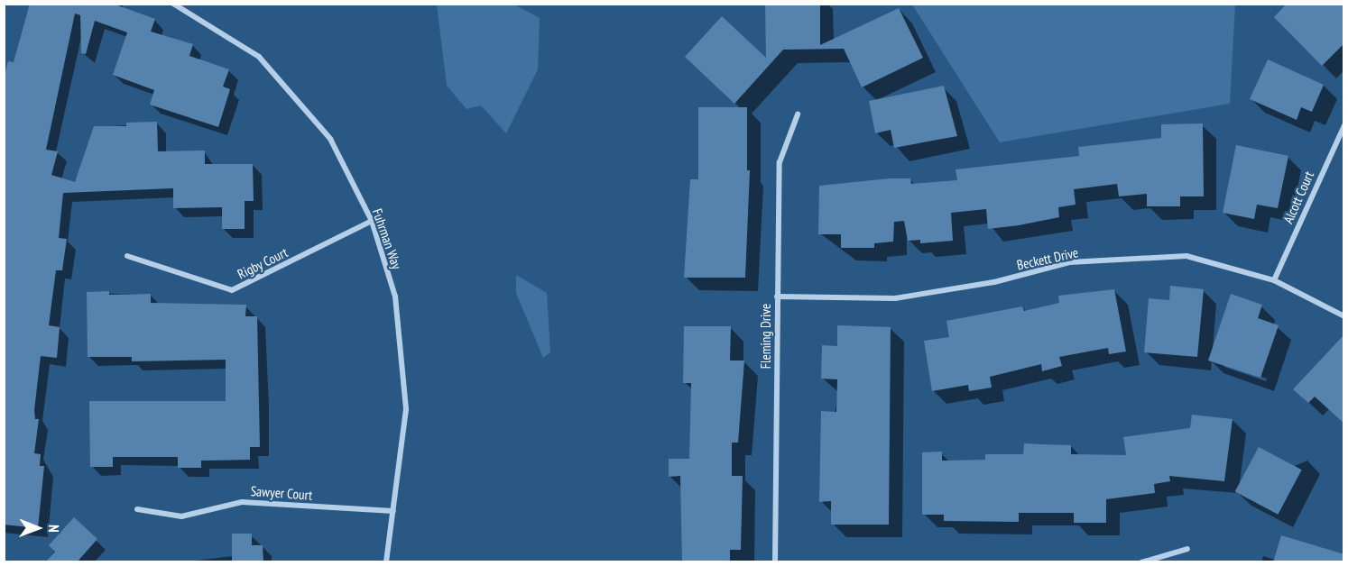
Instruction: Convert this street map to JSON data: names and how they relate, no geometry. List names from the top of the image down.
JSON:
{
  "streets": {
    "street": [
      "Alcott Court",
      "Fuhrman Way",
      "Beckett Drive",
      "Rigby Court",
      "Fleming Drive",
      "Sawyer Court"
    ]
  },
  "crossings": [
    ["Alcott Court", "Beckett Drive"],
    ["Fuhrman Way", "Rigby Court"],
    ["Fuhrman Way", "Sawyer Court"],
    ["Beckett Drive", "Fleming Drive"]
  ],
  "north": "right"
}
